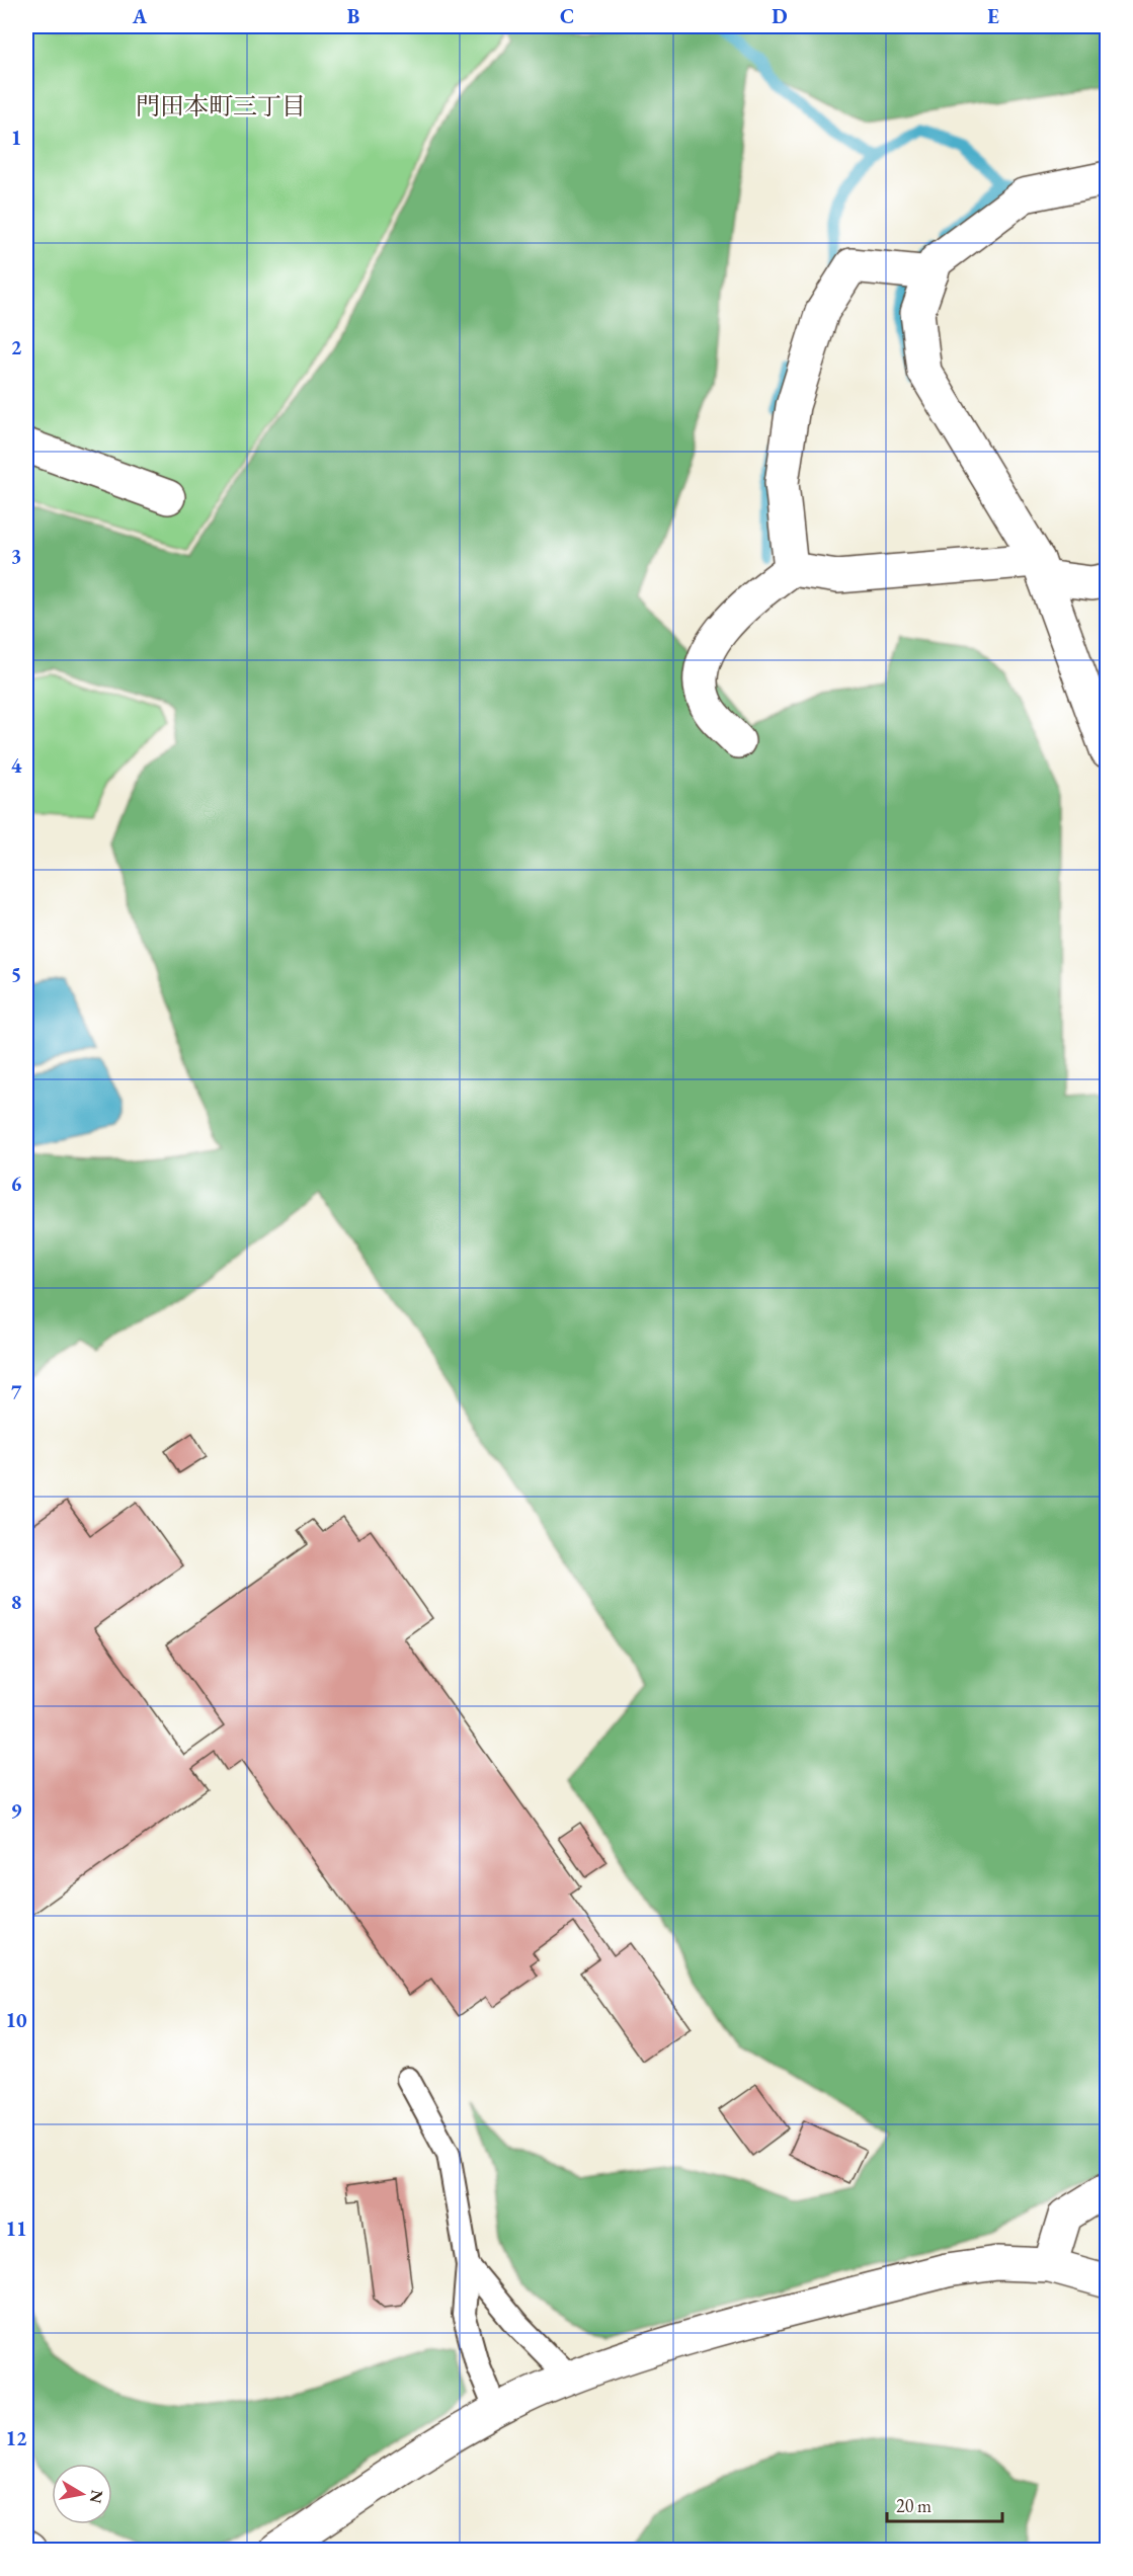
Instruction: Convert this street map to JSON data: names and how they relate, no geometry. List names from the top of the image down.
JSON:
{
  "districts": ["門田本町三丁目"],
  "scale_bar": "20 m",
  "north": "right",
  "grid": {
    "columns": [
      "A",
      "B",
      "C",
      "D",
      "E"
    ],
    "rows": [
      "1",
      "2",
      "3",
      "4",
      "5",
      "6",
      "7",
      "8",
      "9",
      "10",
      "11",
      "12"
    ]
  }
}
